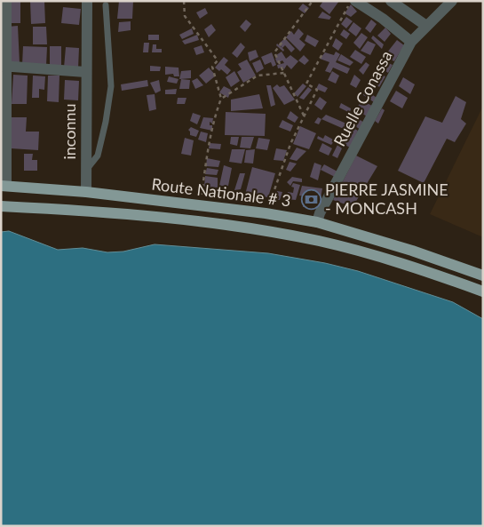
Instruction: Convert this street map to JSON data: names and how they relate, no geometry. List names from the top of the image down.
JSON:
{
  "streets": {
    "main road": ["Route Nationale # 3"],
    "street": ["Ruelle Conassa", "inconnu"]
  },
  "crossings": [
    ["Ruelle Conassa", "Route Nationale # 3"],
    ["inconnu", "Route Nationale # 3"]
  ],
  "places": {
    "bank": ["PIERRE JASMINE - MONCASH"]
  }
}
